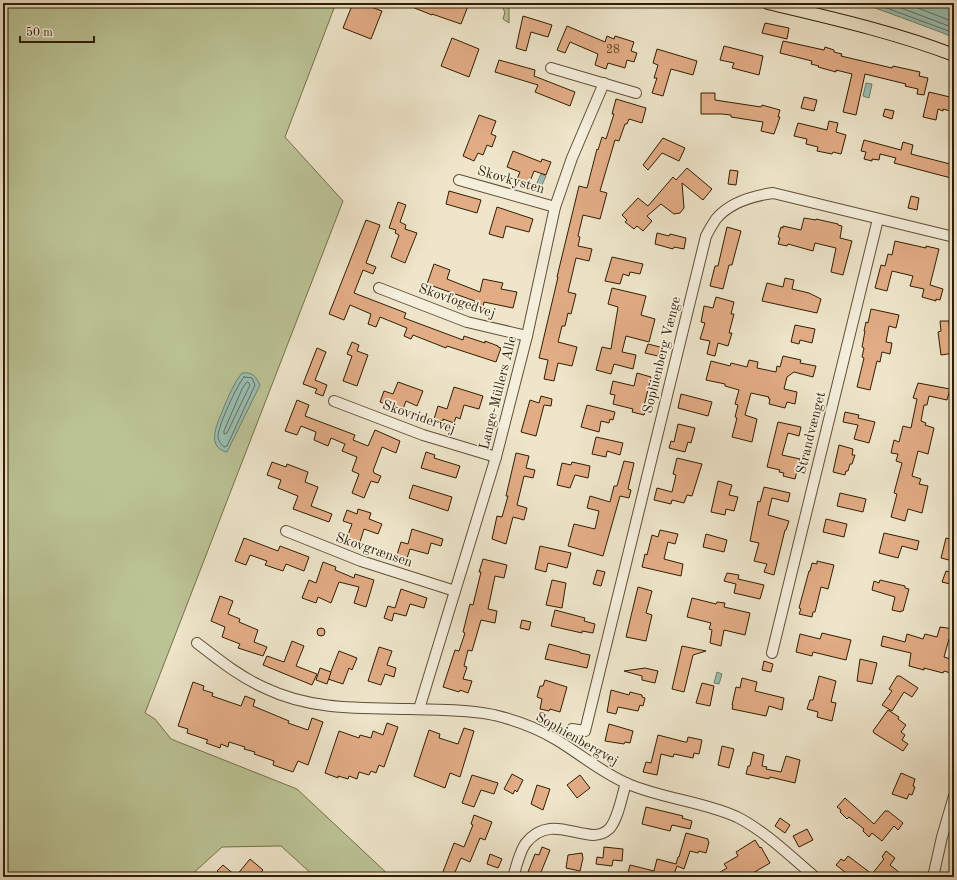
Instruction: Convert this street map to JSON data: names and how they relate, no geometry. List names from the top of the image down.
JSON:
{
  "streets": {
    "street": [
      "Skovkysten",
      "Skovfogedvej",
      "Sophienberg Vænge",
      "Lange-Müllers Alle",
      "Skovridervej",
      "Strandvænget",
      "Skovgrænsen",
      "Sophienbergvej"
    ]
  },
  "crossings": [
    ["Skovkysten", "Lange-Müllers Alle"],
    ["Skovfogedvej", "Lange-Müllers Alle"],
    ["Sophienberg Vænge", "Strandvænget"],
    ["Lange-Müllers Alle", "Skovridervej"],
    ["Lange-Müllers Alle", "Skovgrænsen"],
    ["Lange-Müllers Alle", "Sophienbergvej"]
  ],
  "house_numbers": ["28"],
  "scale_bar": "50 m"
}
